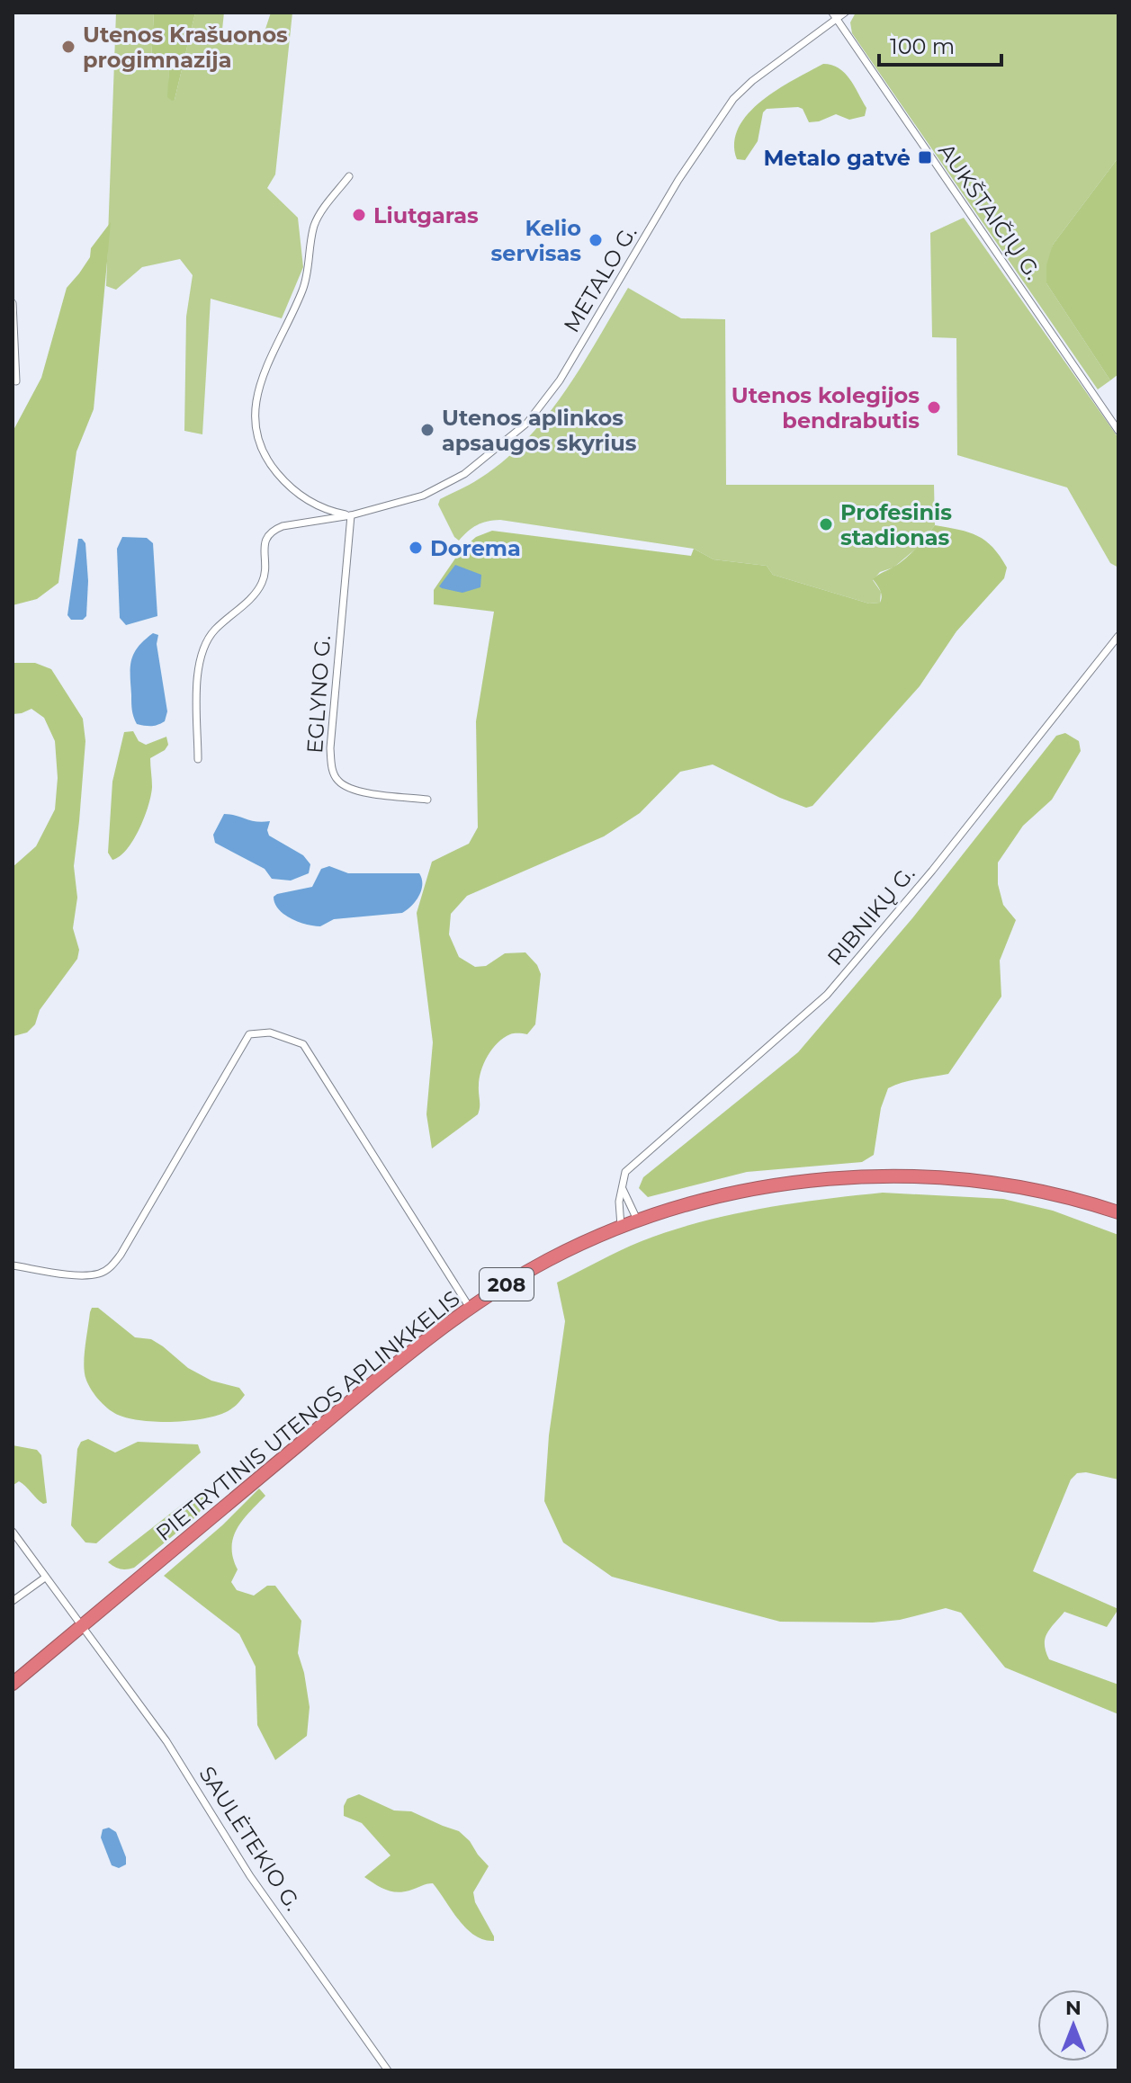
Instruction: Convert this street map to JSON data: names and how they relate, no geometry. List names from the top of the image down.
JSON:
{
  "streets": {
    "highway": ["208", "PIETRYTINIS UTENOS APLINKKELIS"],
    "street": [
      "AUKŠTAIČIŲ G.",
      "METALO G.",
      "EGLYNO G.",
      "RIBNIKŲ G.",
      "SAULĖTEKIO G."
    ]
  },
  "crossings": [
    ["AUKŠTAIČIŲ G.", "METALO G."],
    ["METALO G.", "EGLYNO G."],
    ["PIETRYTINIS UTENOS APLINKKELIS", "SAULĖTEKIO G."]
  ],
  "places": {
    "other": [
      "Utenos Krašuonos progimnazija",
      "Liutgaras",
      "Kelio servisas",
      "Utenos kolegijos bendrabutis",
      "Utenos aplinkos apsaugos skyrius",
      "Profesinis stadionas",
      "Dorema"
    ],
    "transit": ["Metalo gatvė"]
  },
  "scale_bar": "100 m",
  "north": "top"
}
